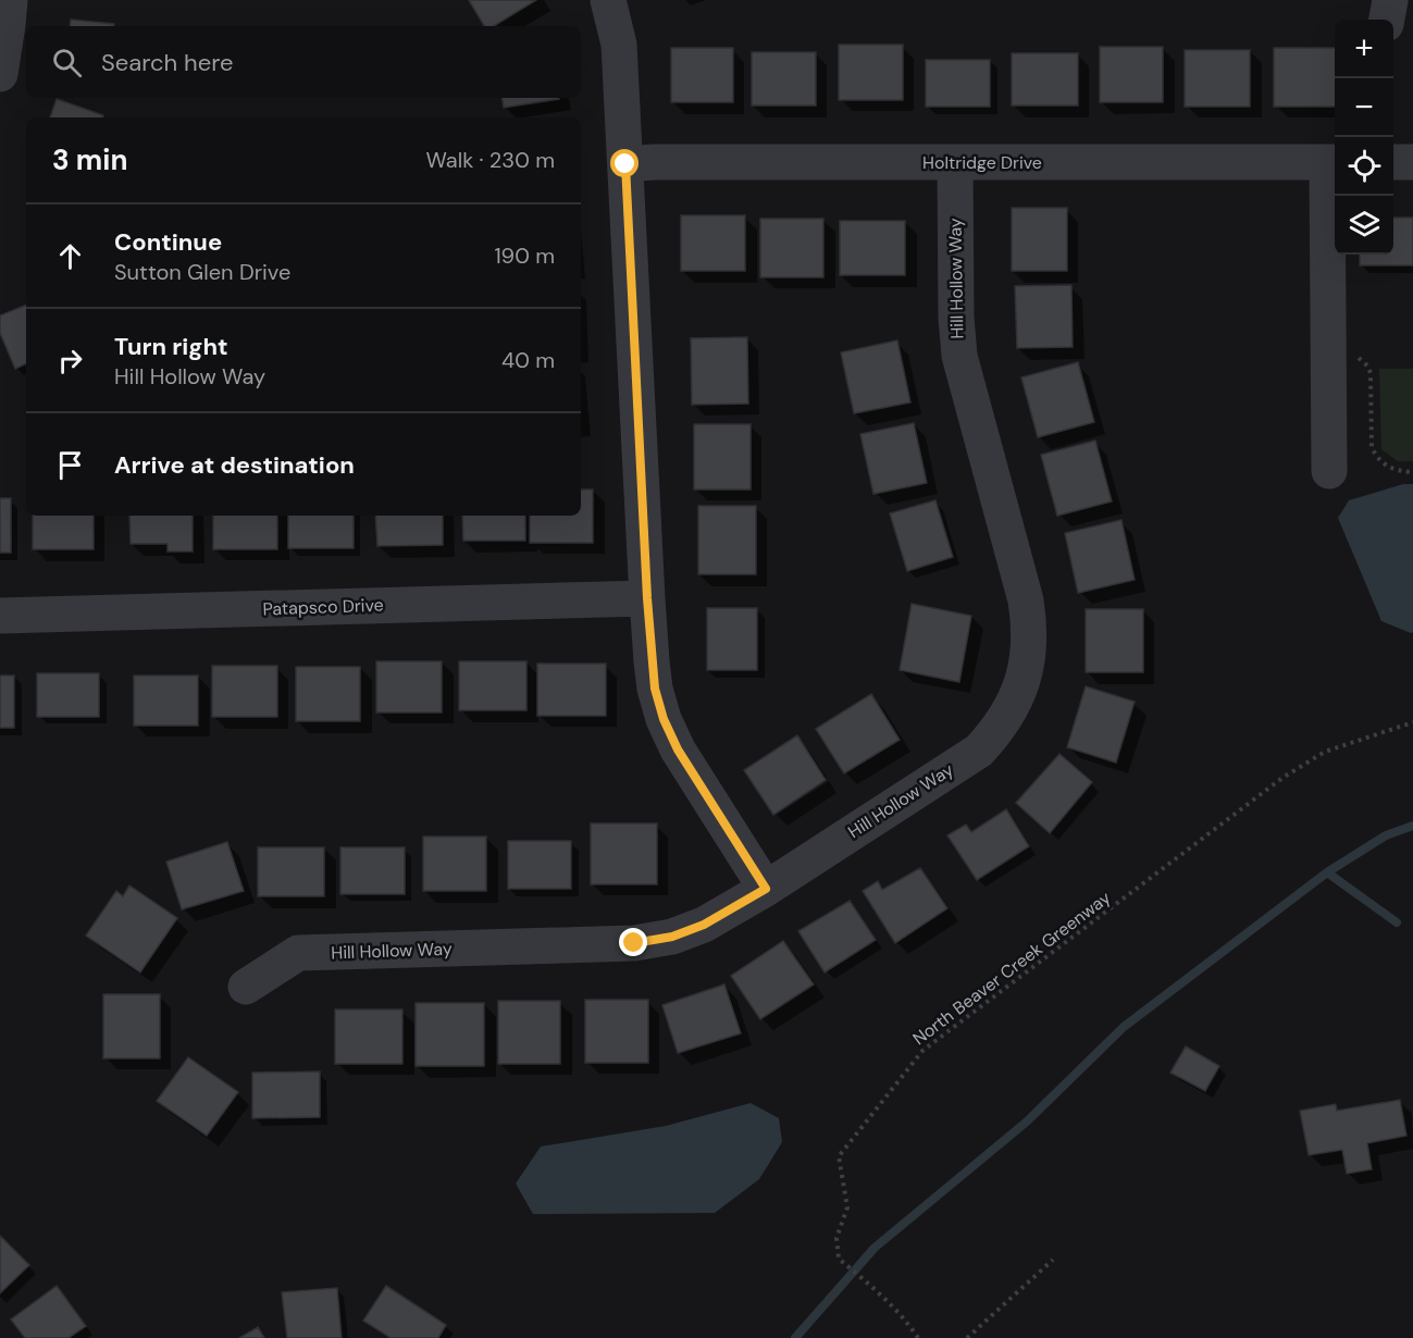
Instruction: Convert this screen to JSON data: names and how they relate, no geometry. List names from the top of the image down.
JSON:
{
  "streets": {
    "street": ["Holtridge Drive", "Hill Hollow Way", "Patapsco Drive"],
    "path": ["North Beaver Creek Greenway"]
  },
  "crossings": [
    ["Holtridge Drive", "Hill Hollow Way"]
  ],
  "page": {
    "map_buttons": ["+", "−"],
    "search": "Search here",
    "heading": ["3 min", "Walk · 230 m"],
    "list": [
      ["Continue", "Sutton Glen Drive", "190 m"],
      ["Turn right", "Hill Hollow Way", "40 m"],
      "Arrive at destination"
    ]
  }
}
